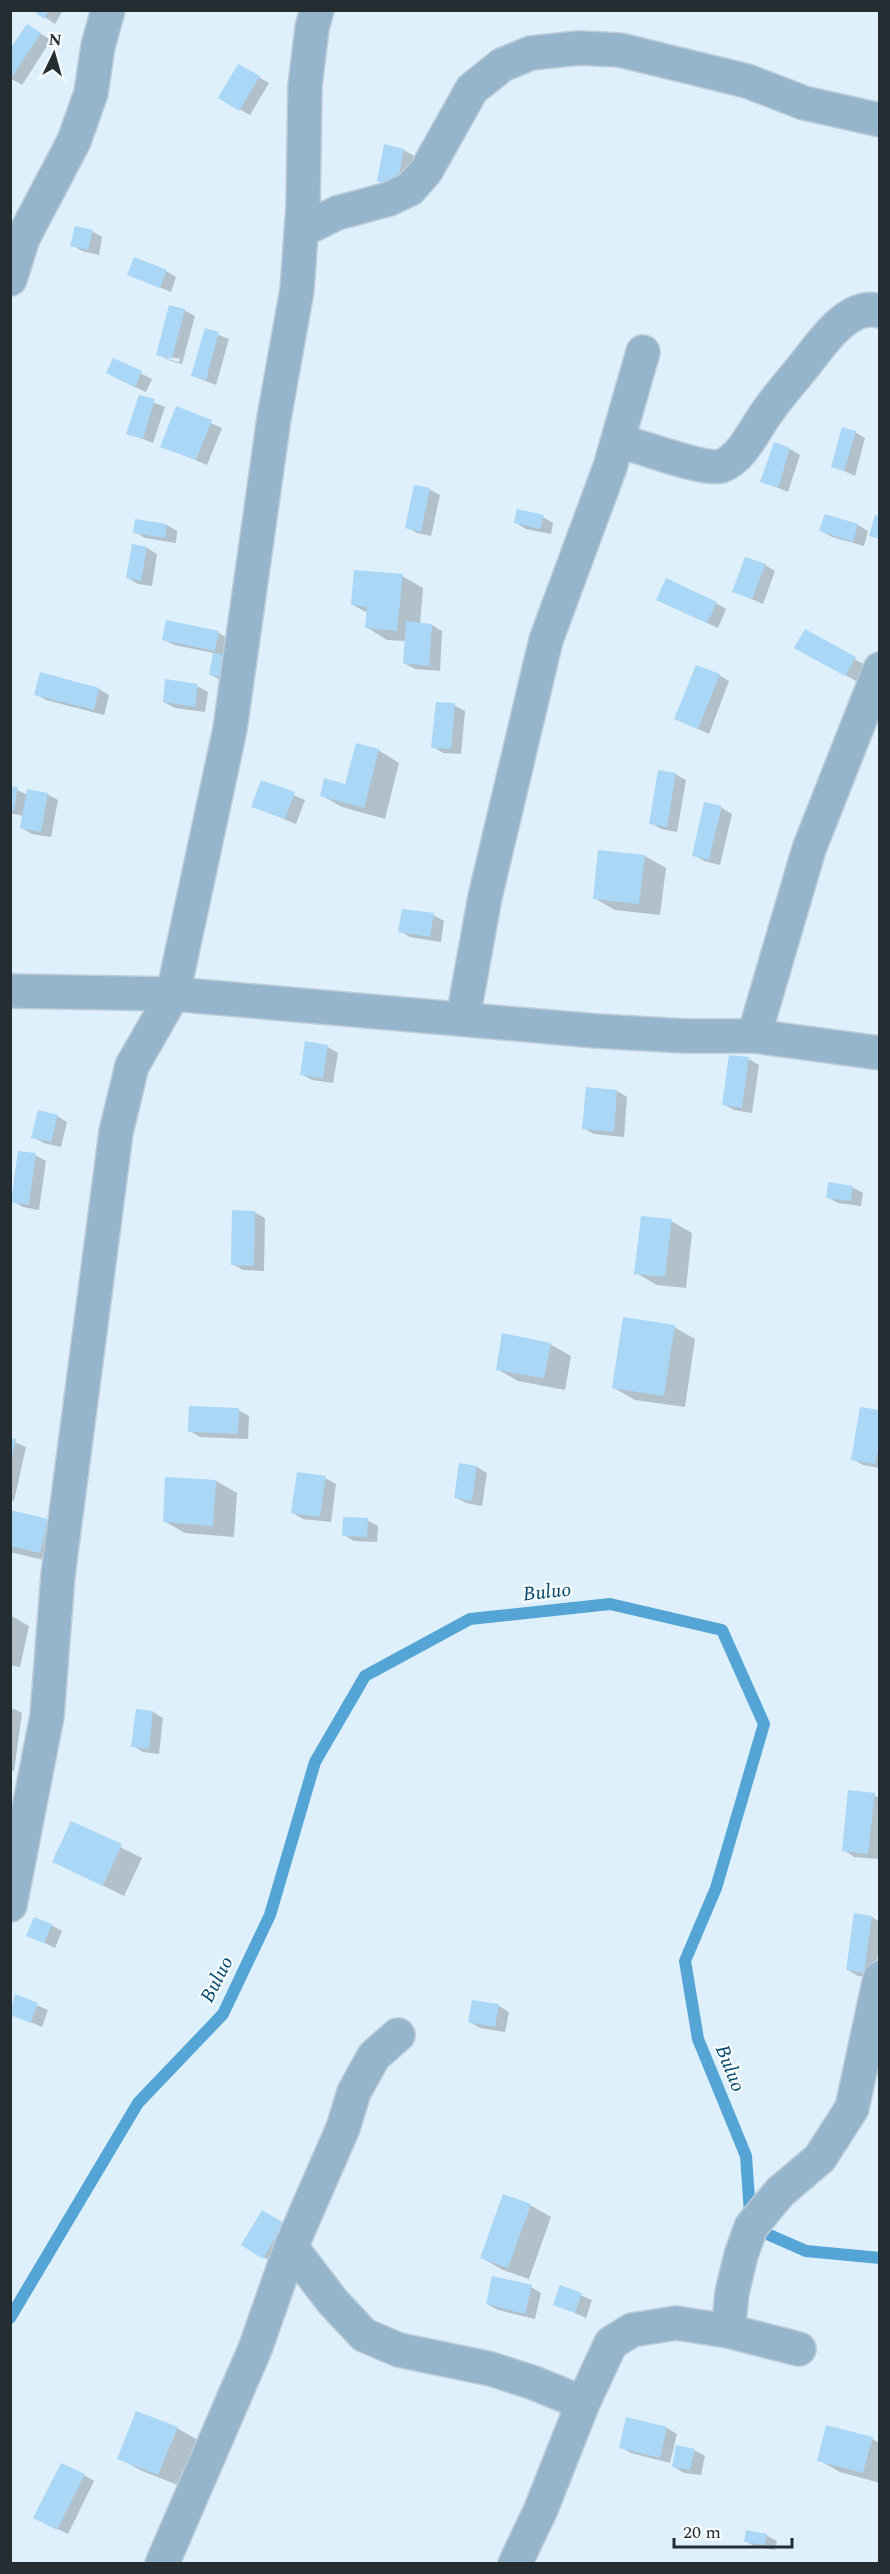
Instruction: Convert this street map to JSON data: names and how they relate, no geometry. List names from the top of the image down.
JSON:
{
  "water": ["Buluo"],
  "scale_bar": "20 m",
  "north": "top"
}
